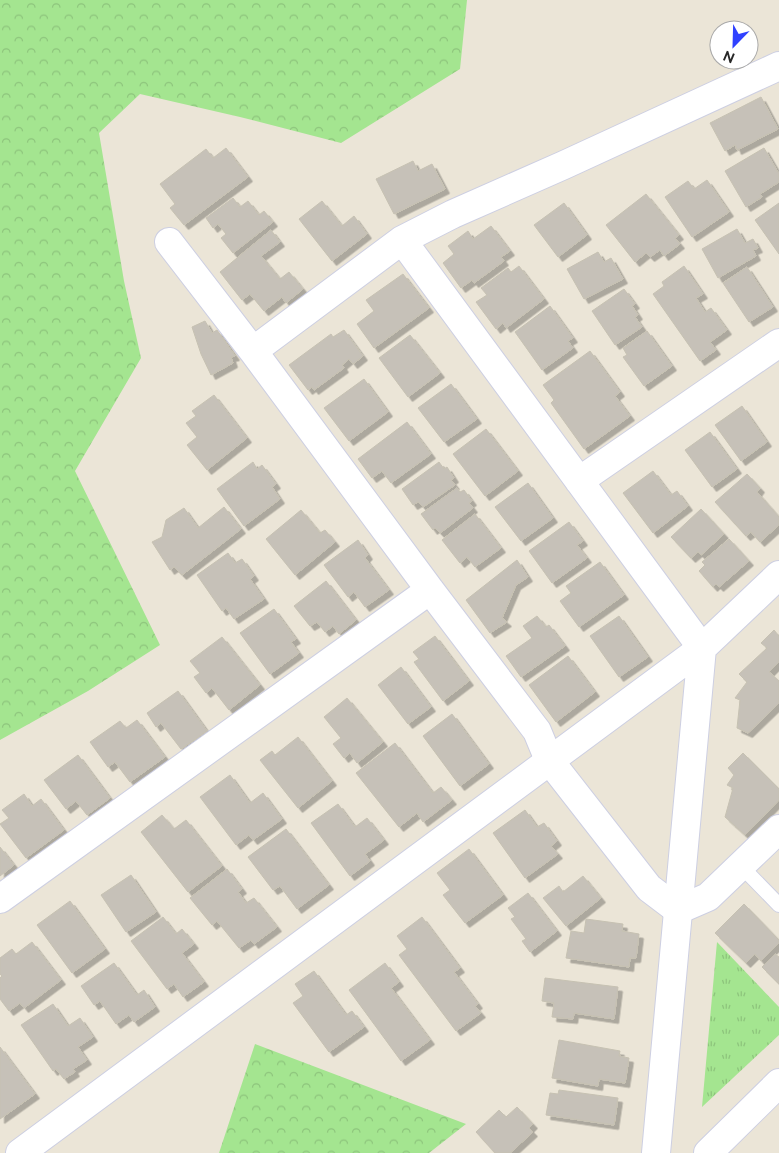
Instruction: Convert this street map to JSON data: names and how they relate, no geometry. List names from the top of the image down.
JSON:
{
  "north": "bottom left"
}
